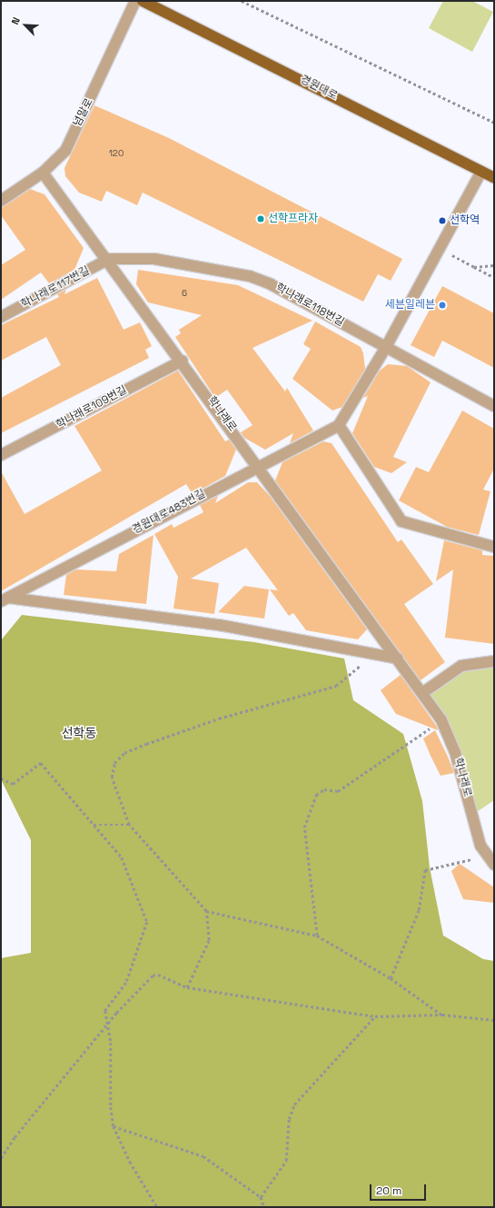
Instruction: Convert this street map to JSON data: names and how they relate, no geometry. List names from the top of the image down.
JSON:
{
  "streets": {
    "main road": ["경원대로"],
    "street": [
      "넘말로",
      "학나래로117번길",
      "학나래로118번길",
      "학나래로109번길",
      "학나래로",
      "경원대로483번길"
    ]
  },
  "crossings": [
    ["넘말로", "학나래로"],
    ["학나래로117번길", "학나래로118번길"],
    ["학나래로117번길", "학나래로"],
    ["학나래로118번길", "학나래로"],
    ["학나래로109번길", "학나래로"],
    ["학나래로", "경원대로483번길"]
  ],
  "districts": ["선학동"],
  "places": ["선학프라자", "선학역", "세븐일레븐"],
  "house_numbers": ["120", "6"],
  "scale_bar": "20 m",
  "north": "top left"
}
